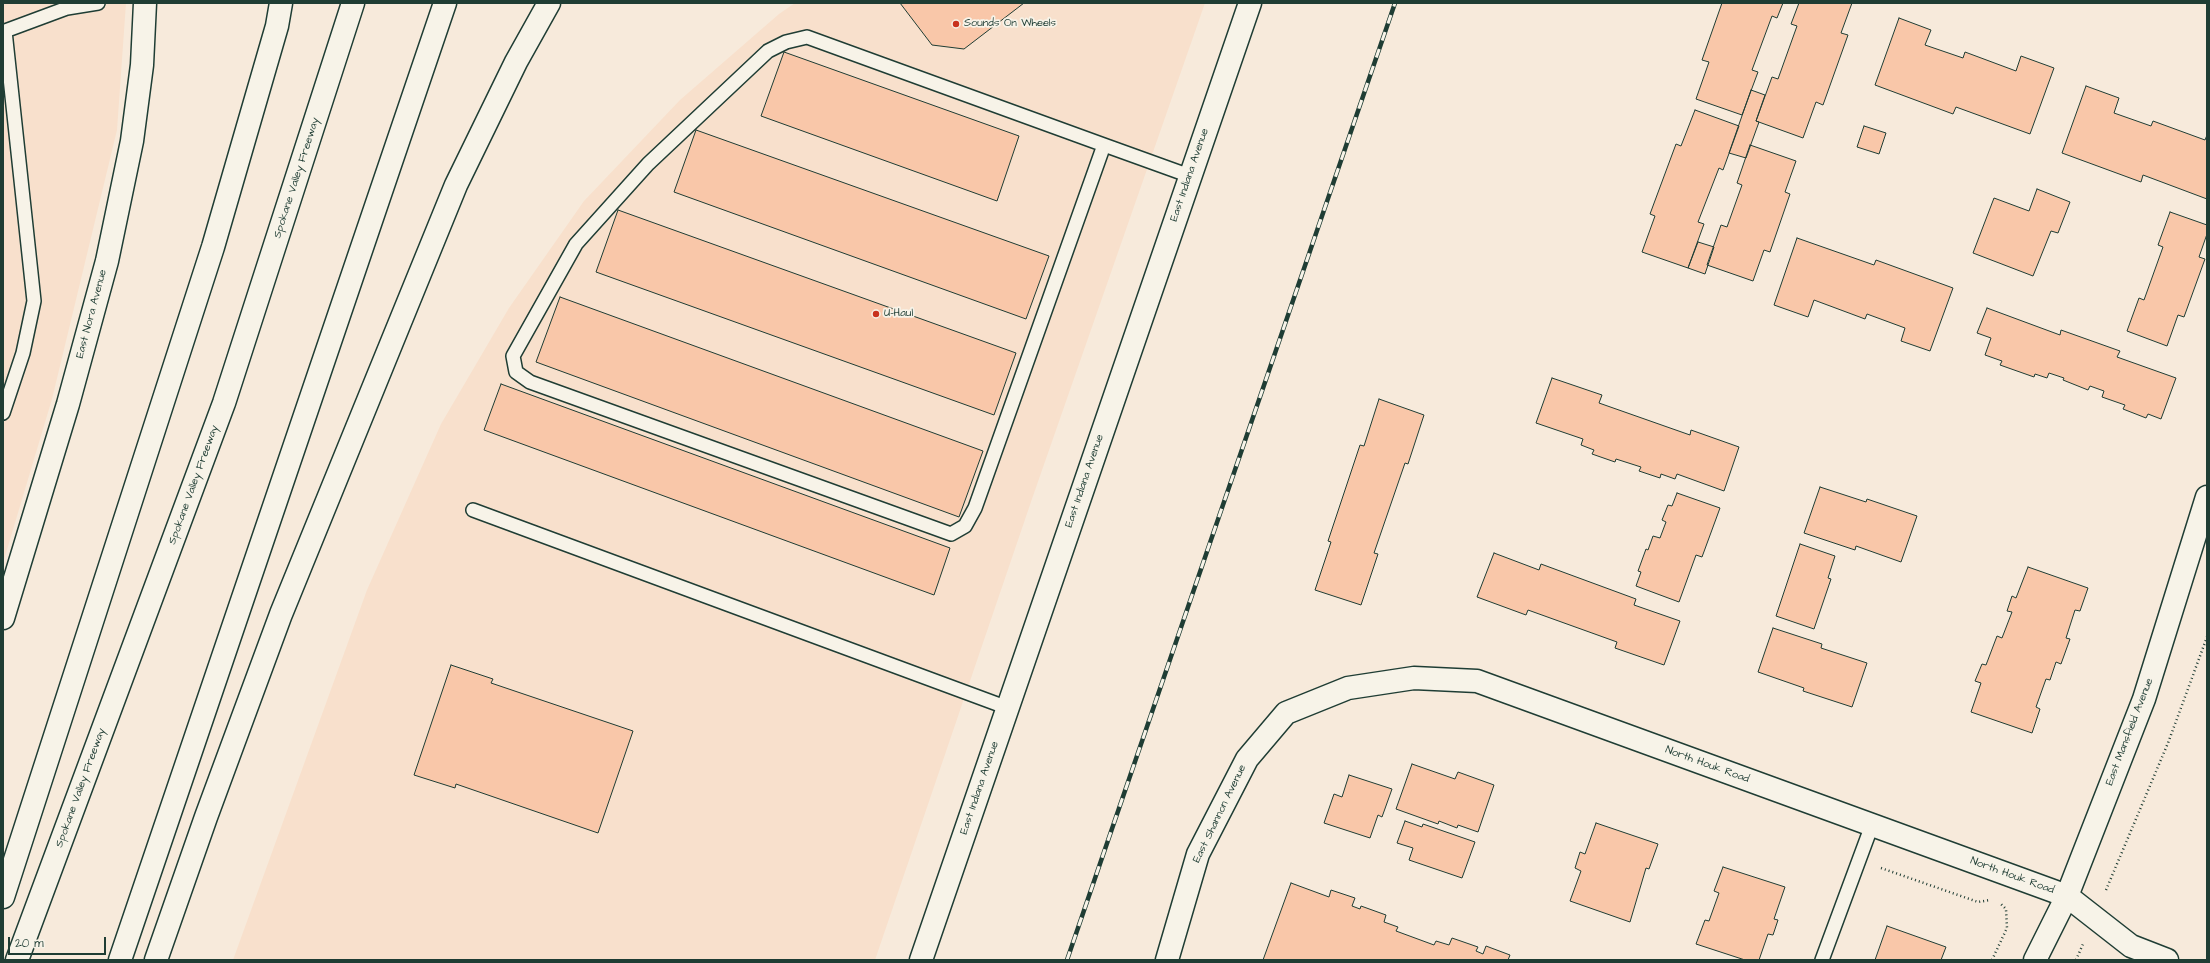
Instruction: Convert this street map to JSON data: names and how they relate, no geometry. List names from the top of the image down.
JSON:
{
  "streets": {
    "main road": [
      "East Indiana Avenue",
      "Spokane Valley Freeway",
      "East Nora Avenue",
      "East Mansfield Avenue",
      "North Houk Road",
      "East Shannon Avenue"
    ]
  },
  "crossings": [
    ["East Mansfield Avenue", "North Houk Road"],
    ["North Houk Road", "East Shannon Avenue"]
  ],
  "places": ["Sounds On Wheels", "U-Haul"],
  "scale_bar": "20 m"
}
